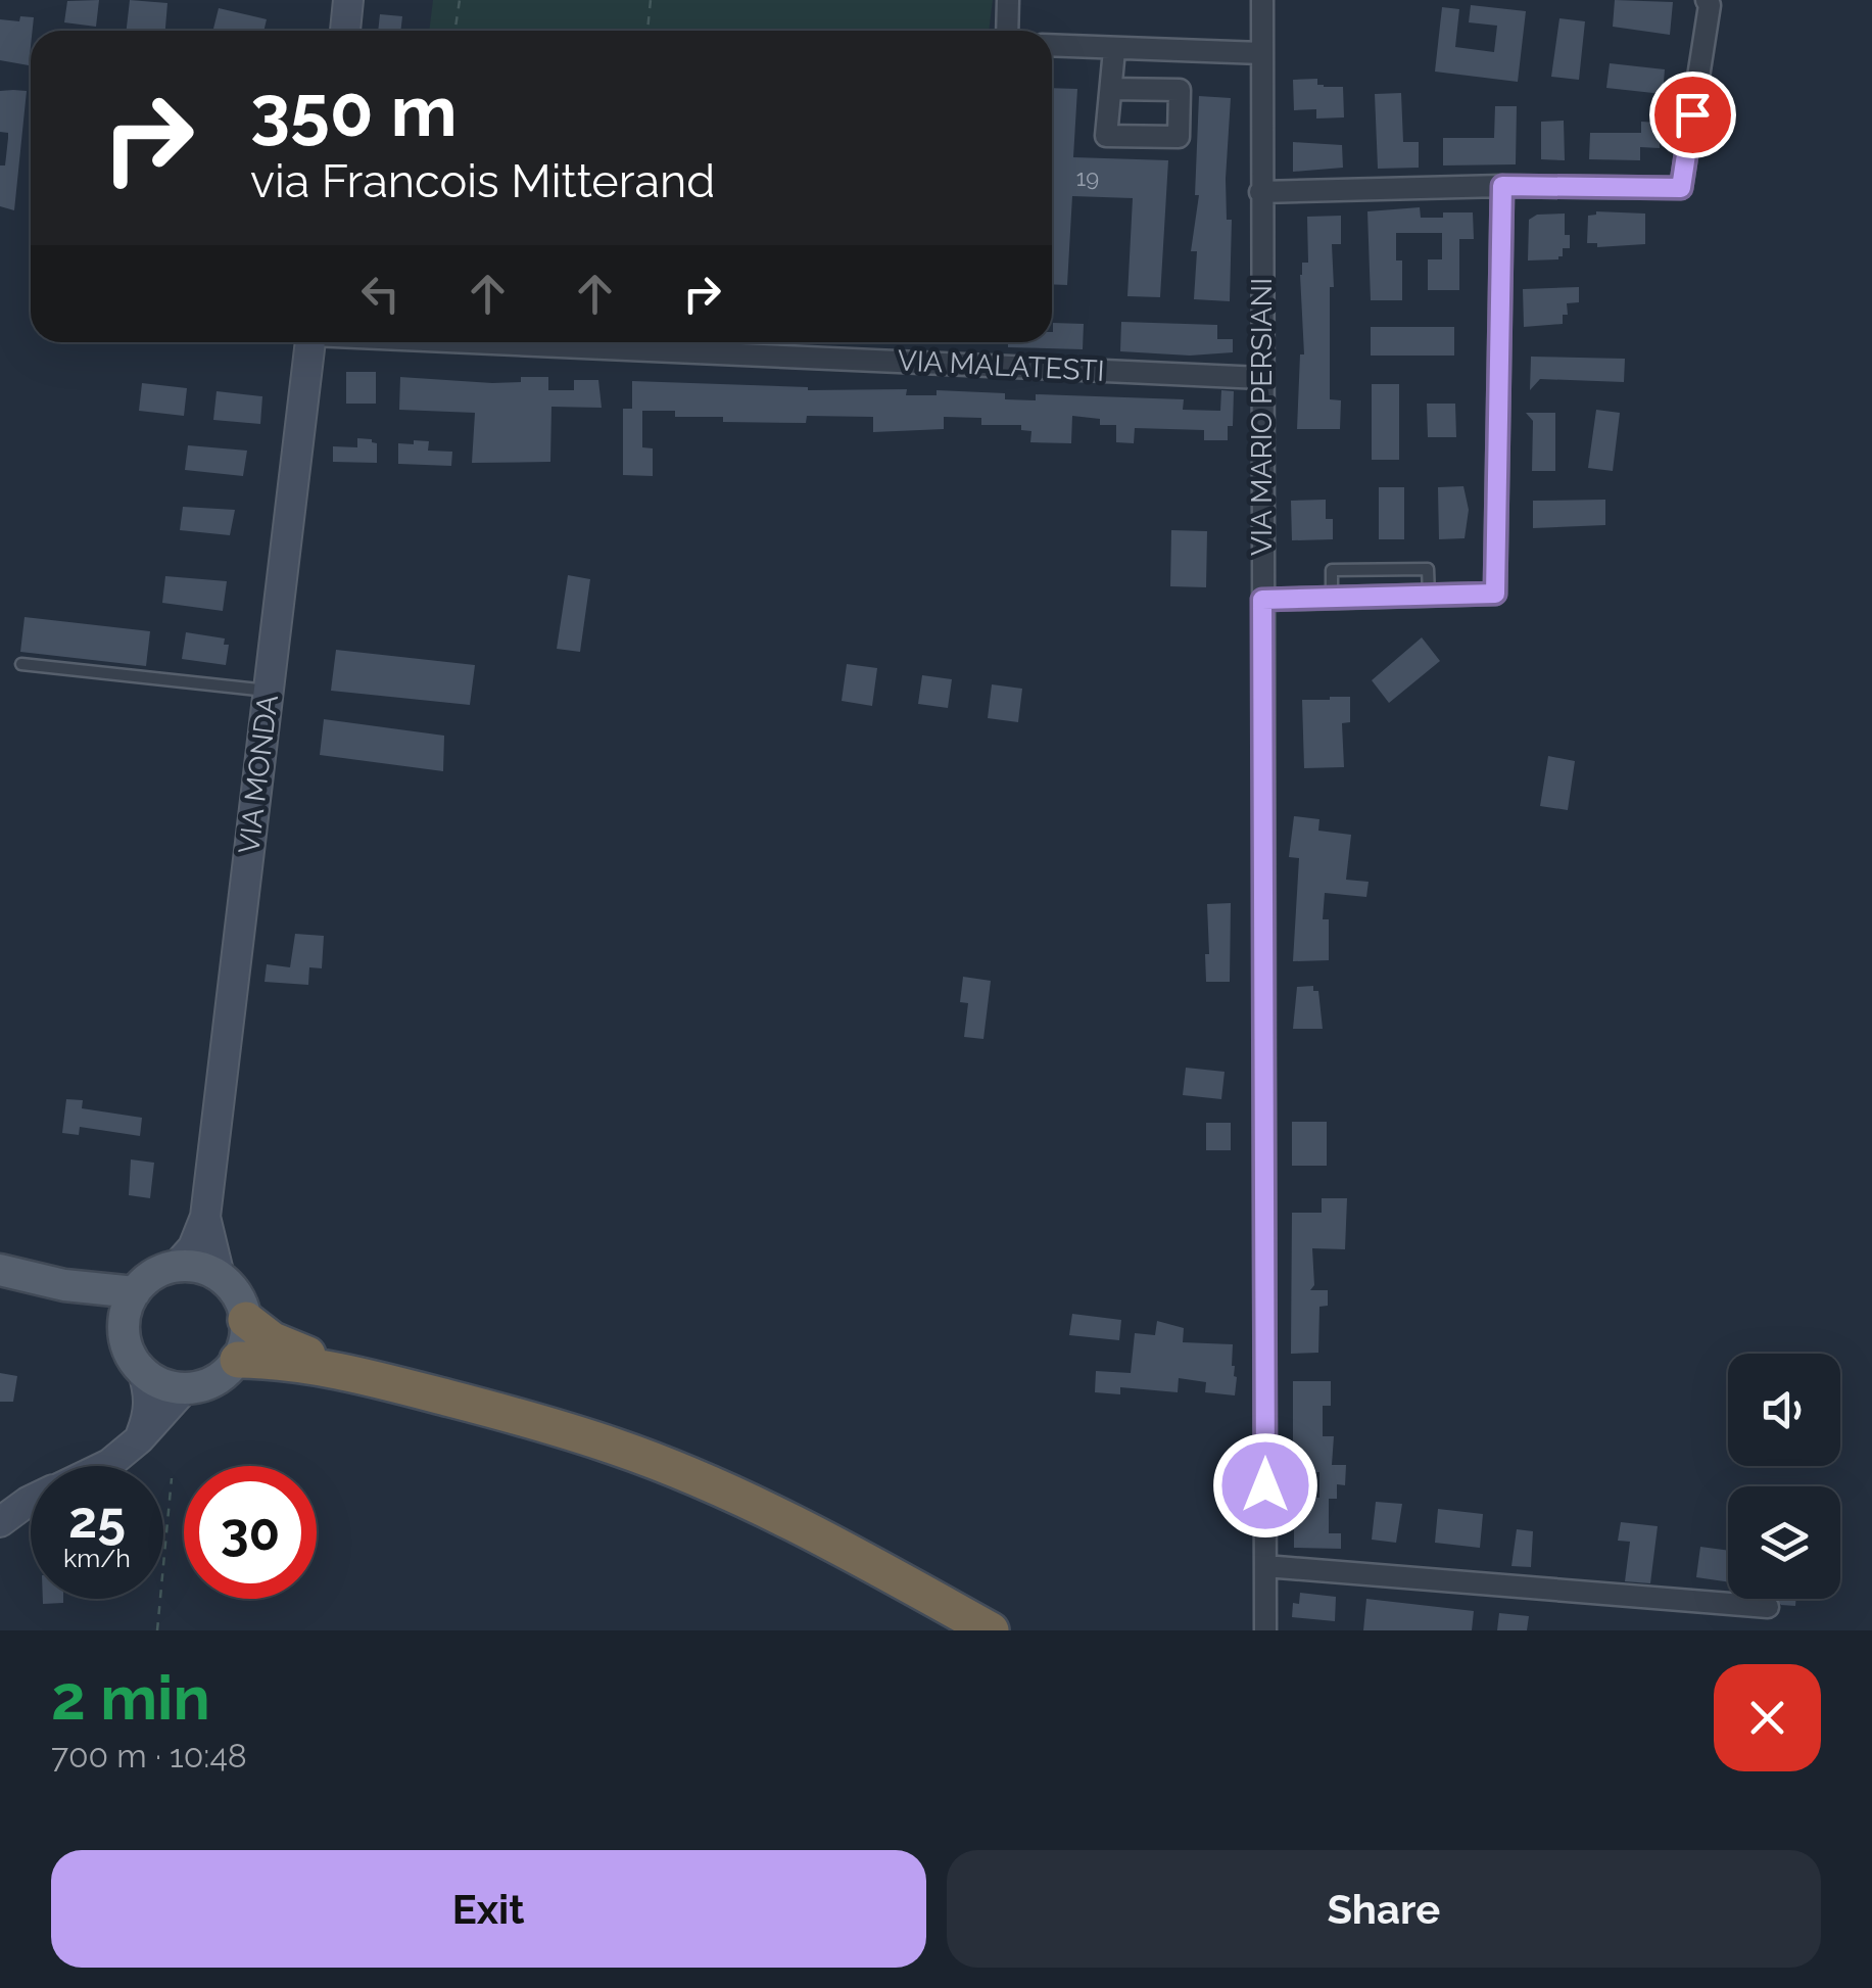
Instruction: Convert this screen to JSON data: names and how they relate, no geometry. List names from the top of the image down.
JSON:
{
  "streets": {
    "main road": ["VIA MONDA"],
    "street": ["VIA MALATESTI", "VIA MARIO PERSIANI"]
  },
  "crossings": [
    ["VIA MALATESTI", "VIA MARIO PERSIANI"]
  ],
  "house_numbers": ["19"],
  "page": {
    "turn": ["350 m", "via Francois Mitterand"],
    "speed": "25 km/h",
    "limit": "30",
    "heading": ["2 min", "700 m · 10:48"],
    "buttons": ["Exit", "Share"]
  }
}
